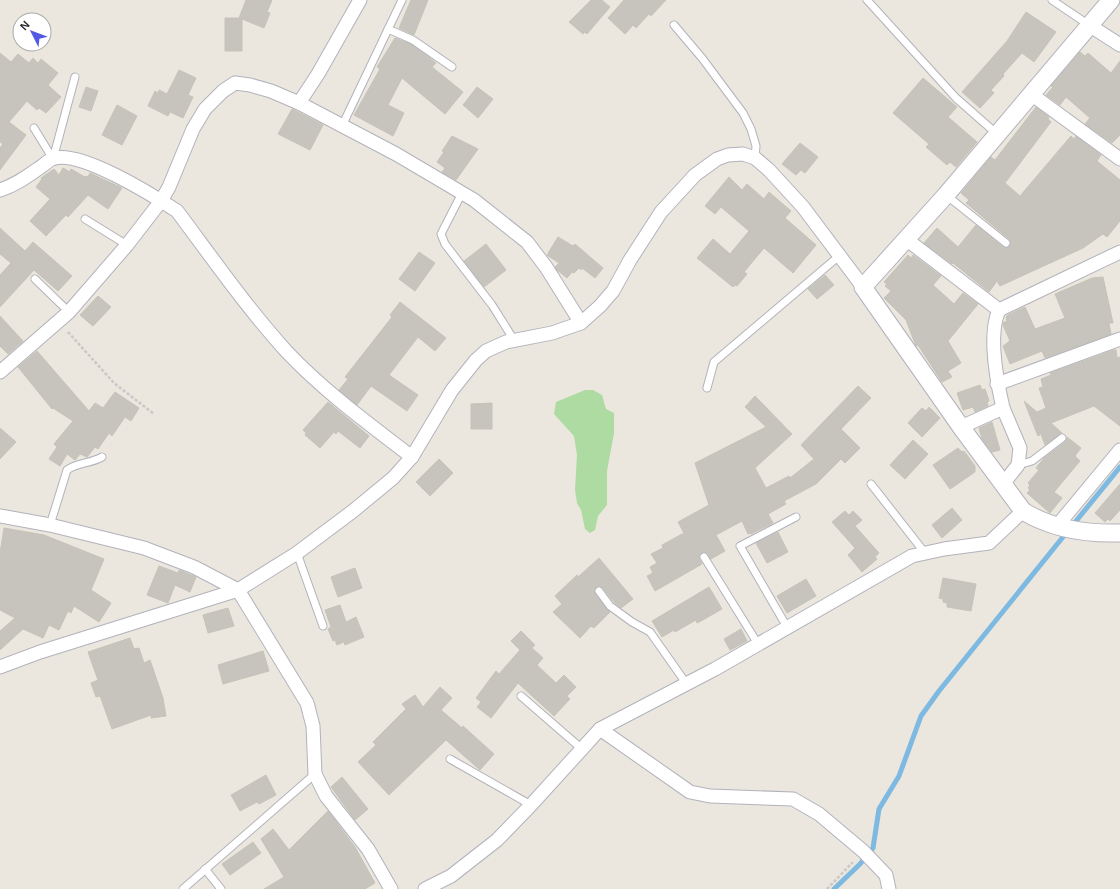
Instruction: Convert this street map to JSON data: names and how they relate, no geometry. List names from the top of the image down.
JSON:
{
  "north": "top left"
}
